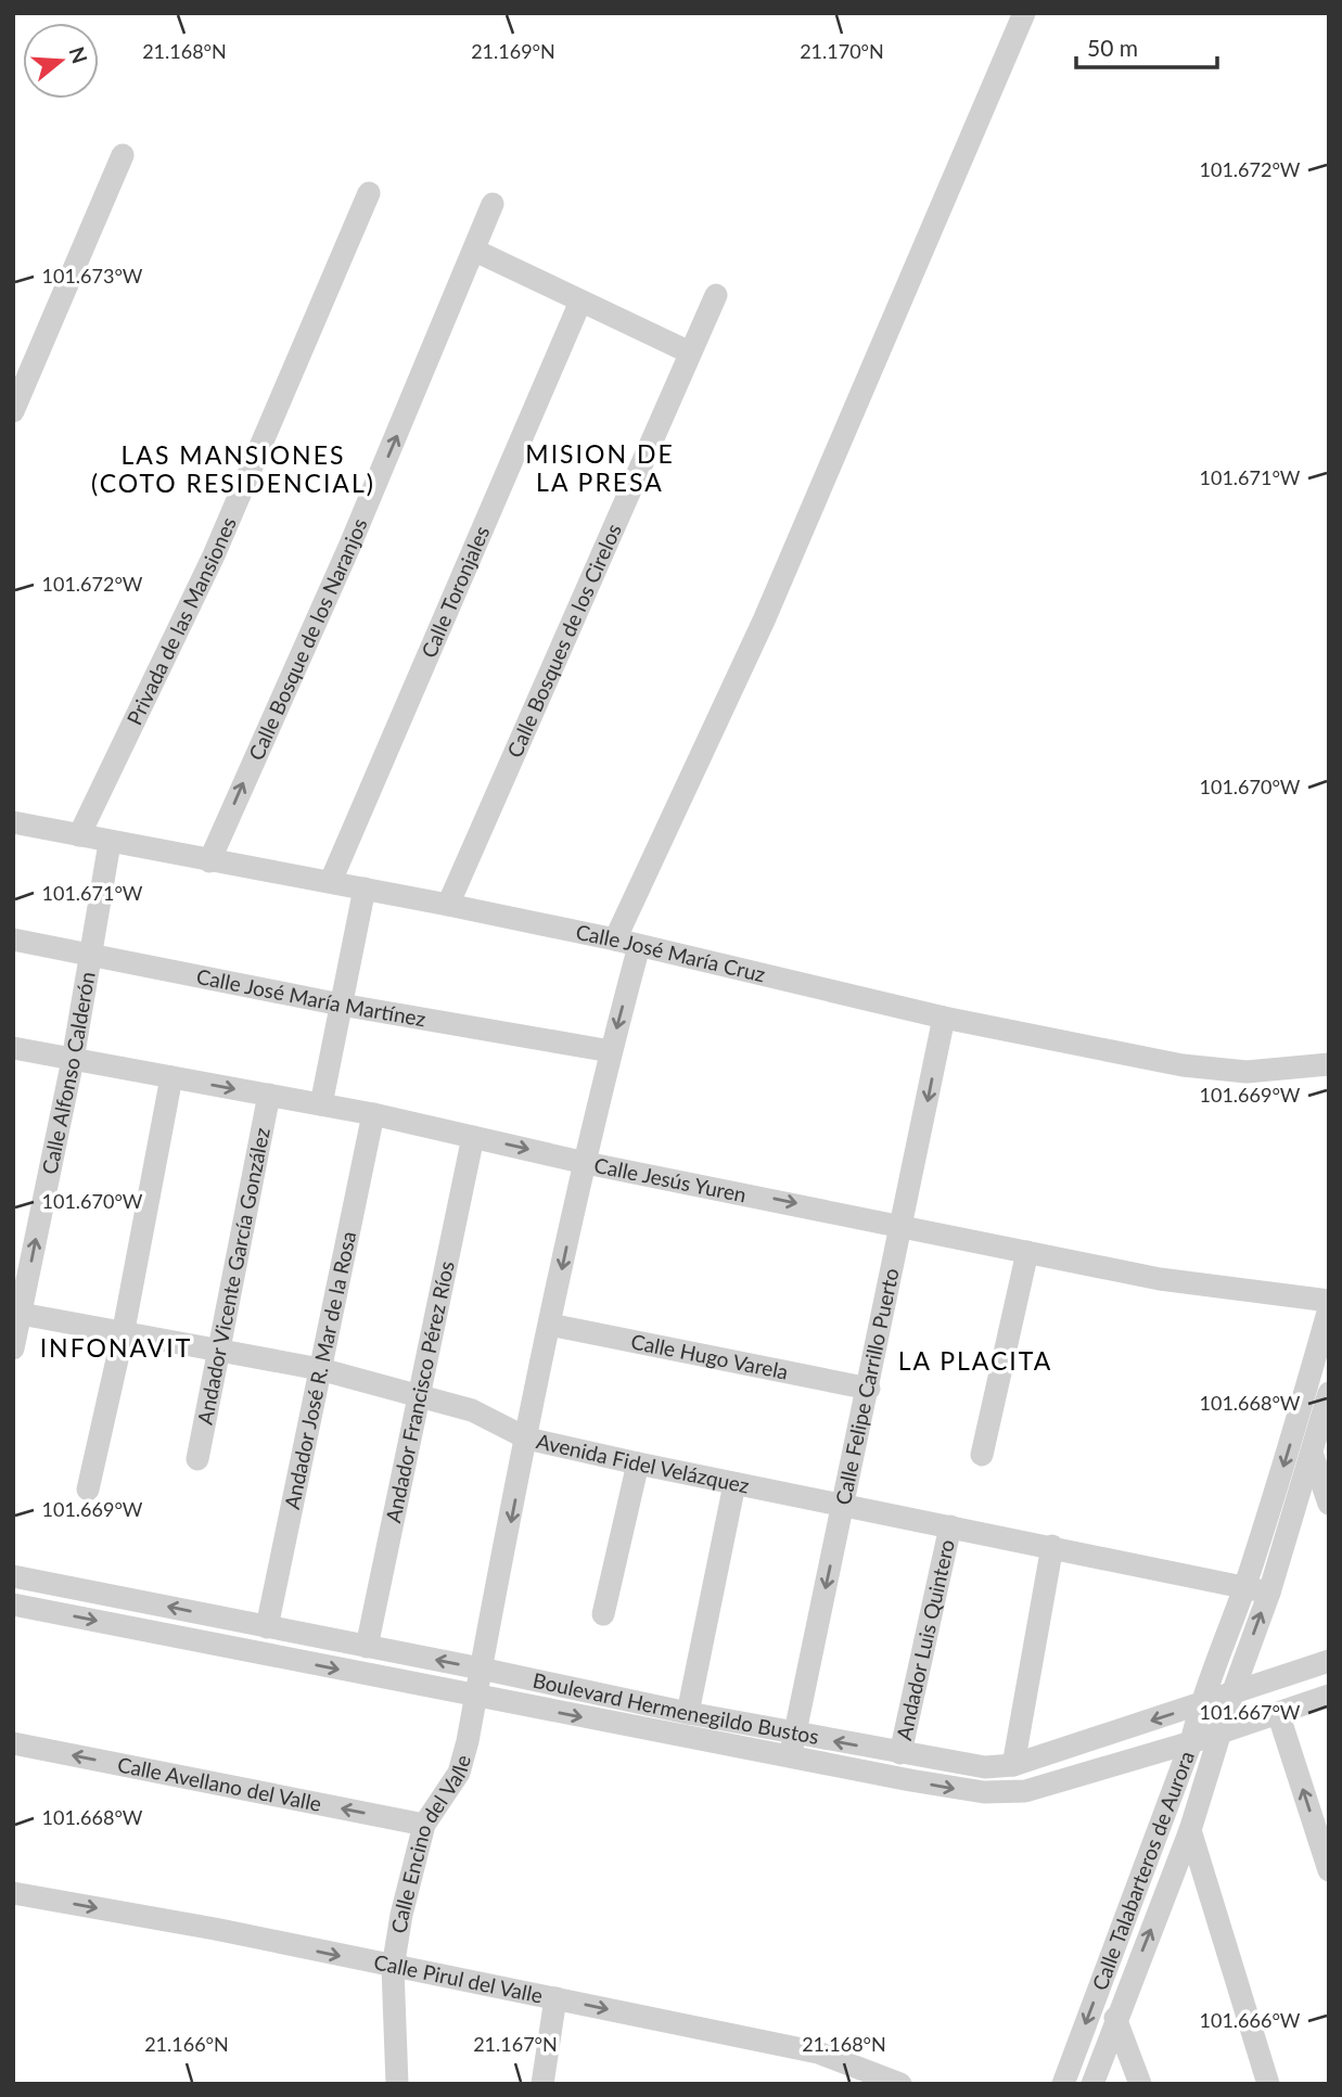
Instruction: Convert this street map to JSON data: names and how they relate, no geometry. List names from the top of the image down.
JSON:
{
  "streets": {
    "street": [
      "Calle Toronjales",
      "Privada de las Mansiones",
      "Calle Bosque de los Naranjos",
      "Calle Bosques de los Cirelos",
      "Calle José María Cruz",
      "Calle José María Martínez",
      "Calle Alfonso Calderón",
      "Calle Jesús Yuren",
      "Andador Vicente García González",
      "Calle Hugo Varela",
      "Andador José R. Mar de la Rosa",
      "Calle Felipe Carrillo Puerto",
      "Andador Francisco Pérez Ríos",
      "Avenida Fidel Velázquez",
      "Andador Luis Quintero",
      "Boulevard Hermenegildo Bustos",
      "Calle Avellano del Valle",
      "Calle Encino del Valle",
      "Calle Talabarteros de Aurora",
      "Calle Pirul del Valle"
    ]
  },
  "crossings": [
    ["Calle Toronjales", "Calle José María Cruz"],
    ["Privada de las Mansiones", "Calle José María Cruz"],
    ["Calle Bosque de los Naranjos", "Calle José María Cruz"],
    ["Calle Bosques de los Cirelos", "Calle José María Cruz"],
    ["Calle José María Cruz", "Calle Alfonso Calderón"],
    ["Calle José María Cruz", "Calle Felipe Carrillo Puerto"],
    ["Calle José María Cruz", "Calle Encino del Valle"],
    ["Calle José María Martínez", "Calle Alfonso Calderón"],
    ["Calle José María Martínez", "Calle Encino del Valle"],
    ["Calle Alfonso Calderón", "Calle Jesús Yuren"],
    ["Calle Alfonso Calderón", "Avenida Fidel Velázquez"],
    ["Calle Jesús Yuren", "Andador Vicente García González"],
    ["Calle Jesús Yuren", "Andador José R. Mar de la Rosa"],
    ["Calle Jesús Yuren", "Calle Felipe Carrillo Puerto"],
    ["Calle Jesús Yuren", "Andador Francisco Pérez Ríos"],
    ["Calle Jesús Yuren", "Calle Encino del Valle"],
    ["Andador Vicente García González", "Avenida Fidel Velázquez"],
    ["Calle Hugo Varela", "Calle Felipe Carrillo Puerto"],
    ["Calle Hugo Varela", "Calle Encino del Valle"],
    ["Andador José R. Mar de la Rosa", "Avenida Fidel Velázquez"],
    ["Andador José R. Mar de la Rosa", "Boulevard Hermenegildo Bustos"],
    ["Calle Felipe Carrillo Puerto", "Avenida Fidel Velázquez"],
    ["Calle Felipe Carrillo Puerto", "Boulevard Hermenegildo Bustos"],
    ["Andador Francisco Pérez Ríos", "Avenida Fidel Velázquez"],
    ["Andador Francisco Pérez Ríos", "Boulevard Hermenegildo Bustos"],
    ["Avenida Fidel Velázquez", "Andador Luis Quintero"],
    ["Avenida Fidel Velázquez", "Calle Encino del Valle"],
    ["Avenida Fidel Velázquez", "Calle Talabarteros de Aurora"],
    ["Andador Luis Quintero", "Boulevard Hermenegildo Bustos"],
    ["Boulevard Hermenegildo Bustos", "Calle Encino del Valle"],
    ["Boulevard Hermenegildo Bustos", "Calle Talabarteros de Aurora"],
    ["Calle Avellano del Valle", "Calle Encino del Valle"],
    ["Calle Encino del Valle", "Calle Pirul del Valle"]
  ],
  "one_way": [
    "Calle Bosque de los Naranjos",
    "Calle Jesús Yuren",
    "Calle Avellano del Valle",
    "Calle Pirul del Valle"
  ],
  "districts": [
    "MISION DE LA PRESA",
    "LAS MANSIONES (COTO RESIDENCIAL)",
    "INFONAVIT",
    "LA PLACITA"
  ],
  "scale_bar": "50 m",
  "north": "right",
  "coordinates": [
    "21.168°N",
    "21.169°N",
    "21.170°N",
    "101.672°W",
    "101.673°W",
    "101.671°W",
    "101.670°W",
    "101.669°W",
    "101.668°W",
    "101.667°W",
    "101.666°W",
    "21.166°N",
    "21.167°N"
  ]
}
